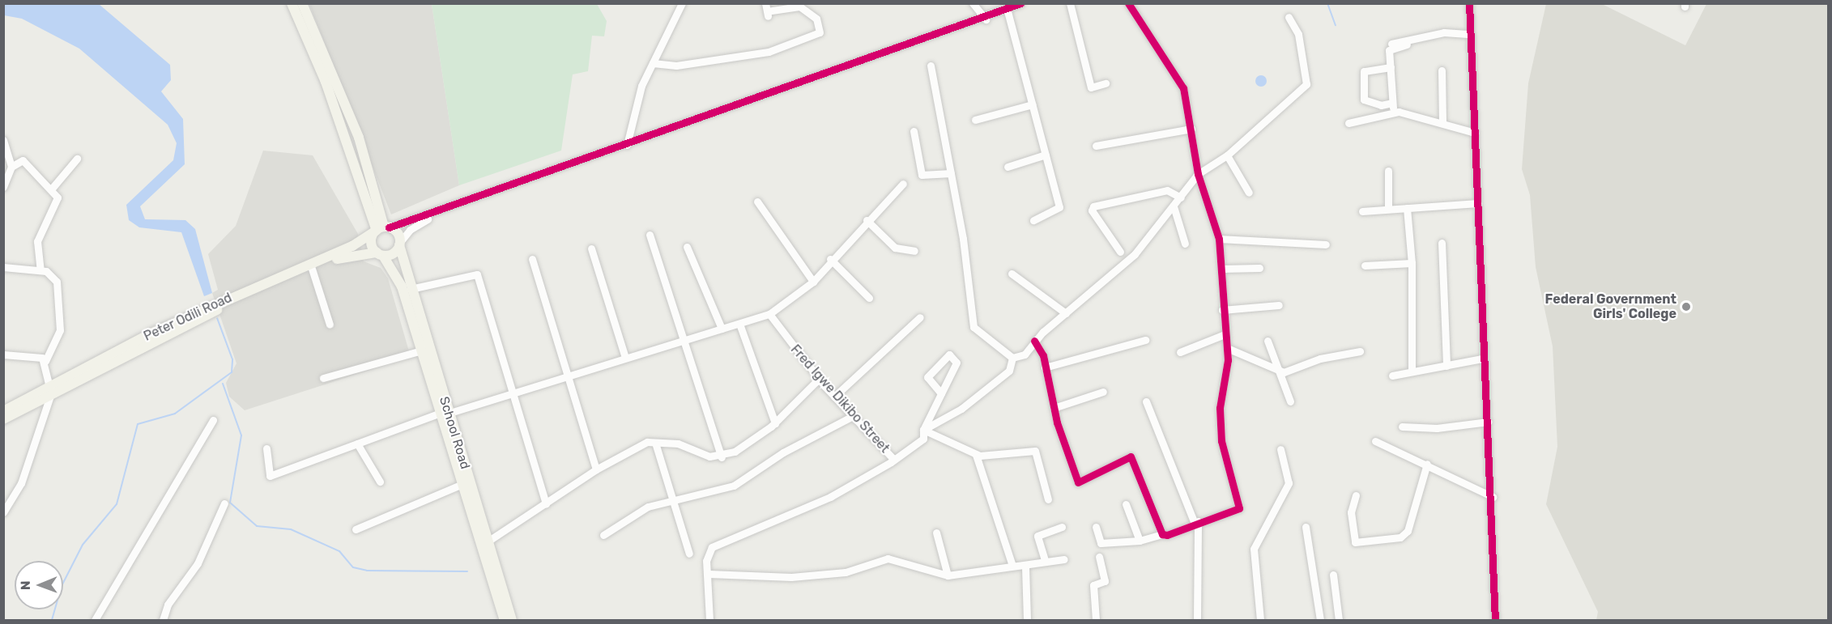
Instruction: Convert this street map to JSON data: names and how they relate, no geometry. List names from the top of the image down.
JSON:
{
  "streets": {
    "main road": ["Peter Odili Road", "School Road"],
    "street": ["Fred Igwe Dikibo Street"]
  },
  "crossings": [
    ["Peter Odili Road", "School Road"]
  ],
  "places": ["Federal Government Girls' College"],
  "north": "left"
}
